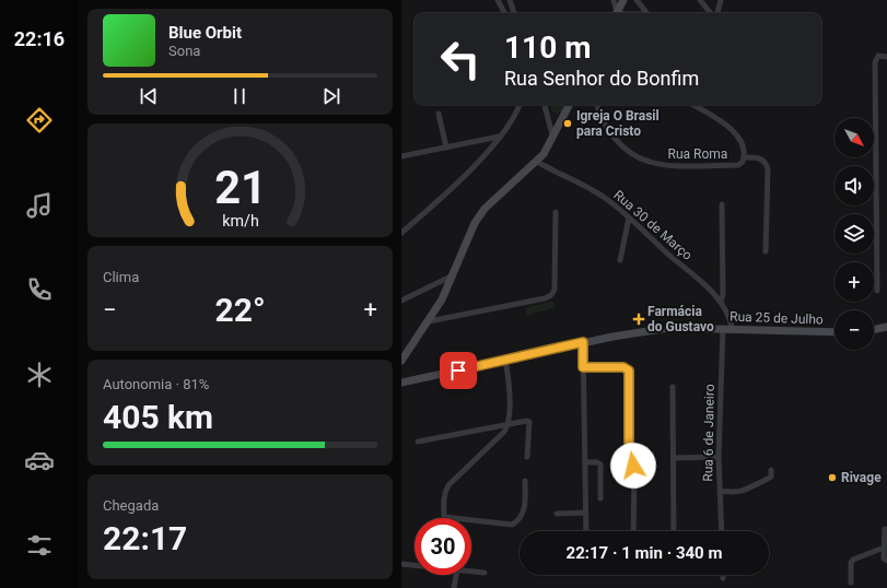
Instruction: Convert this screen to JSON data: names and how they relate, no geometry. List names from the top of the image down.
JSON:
{
  "streets": {
    "main road": ["Rua 25 de Julho"],
    "street": ["Rua Roma", "Rua 30 de Março", "Rua 6 de Janeiro"]
  },
  "crossings": [
    ["Rua 30 de Março", "Rua 25 de Julho"],
    ["Rua 25 de Julho", "Rua 6 de Janeiro"]
  ],
  "places": {
    "other": ["Igreja O Brasil para Cristo", "Rivage"],
    "health": ["Farmácia do Gustavo"]
  },
  "north": "bottom right",
  "page": {
    "tabs": "22:16",
    "turn": ["110 m", "Rua Senhor do Bonfim"],
    "song": ["Blue Orbit", "Sona"],
    "map_buttons": ["+", "−"],
    "tile": [
      "Clima",
      ["Autonomia · 81%", "405 km"],
      ["Chegada", "22:17"]
    ],
    "heat": ["−", "22°", "+"],
    "limit": "30",
    "trip": "22:17 · 1 min · 340 m",
    "gauge": ["21", "km/h"]
  }
}
